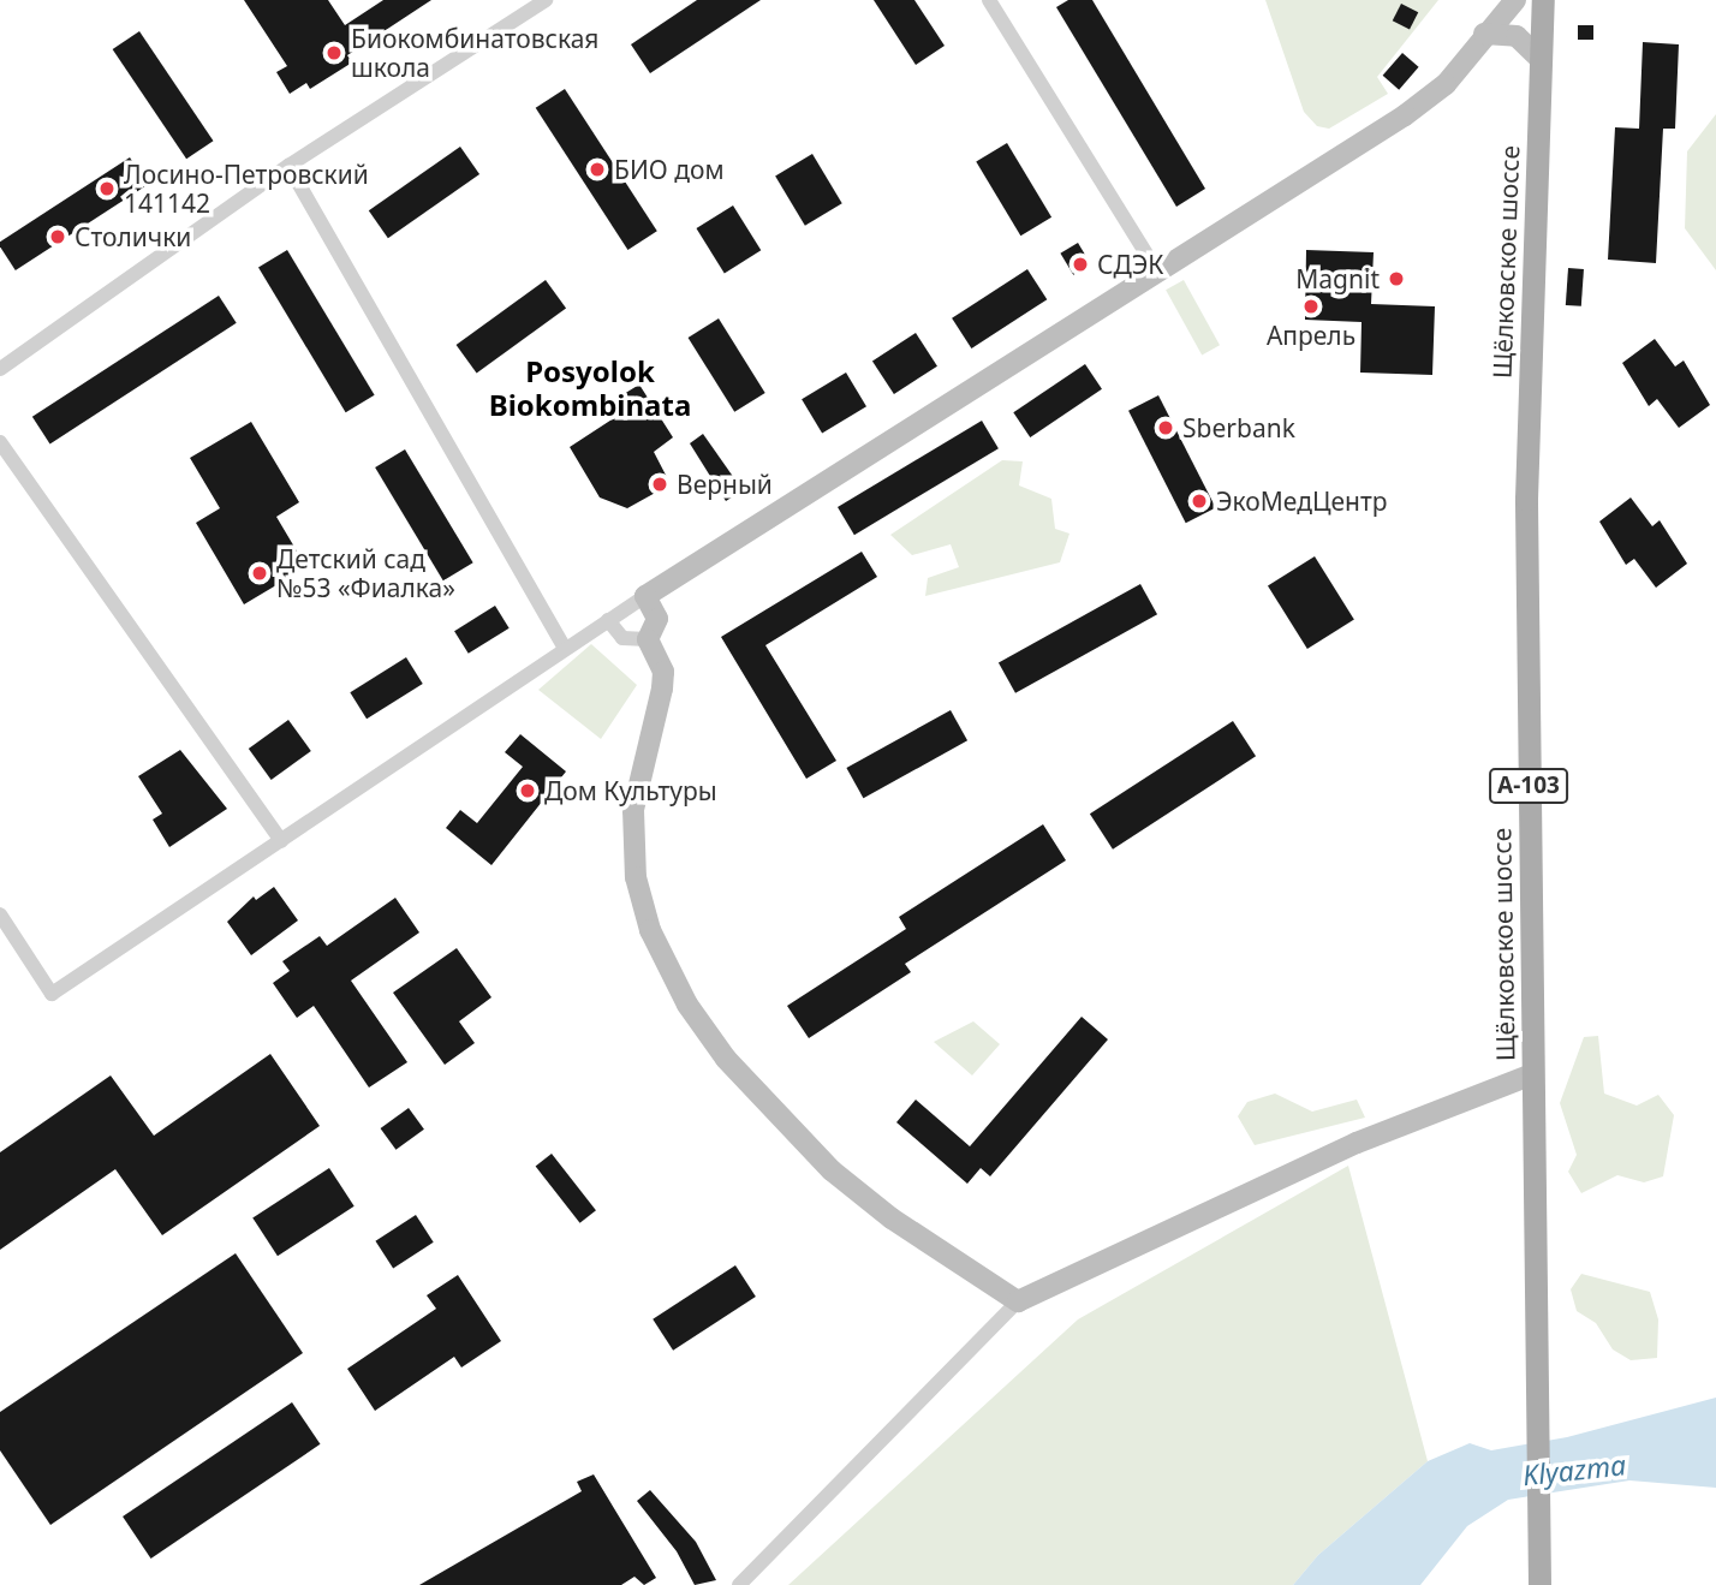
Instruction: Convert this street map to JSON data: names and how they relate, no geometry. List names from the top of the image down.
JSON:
{
  "streets": {
    "main road": ["Щёлковское шоссе", "А-103"]
  },
  "districts": ["Posyolok Biokombinata"],
  "water": ["Klyazma"],
  "places": [
    "Биокомбинатовская школа",
    "БИО дом",
    "Лосино-Петровский 141142",
    "Столички",
    "СДЭК",
    "Magnit",
    "Апрель",
    "Sberbank",
    "Верный",
    "ЭкоМедЦентр",
    "Детский сад №53 «Фиалка»",
    "Дом Культуры"
  ]
}
